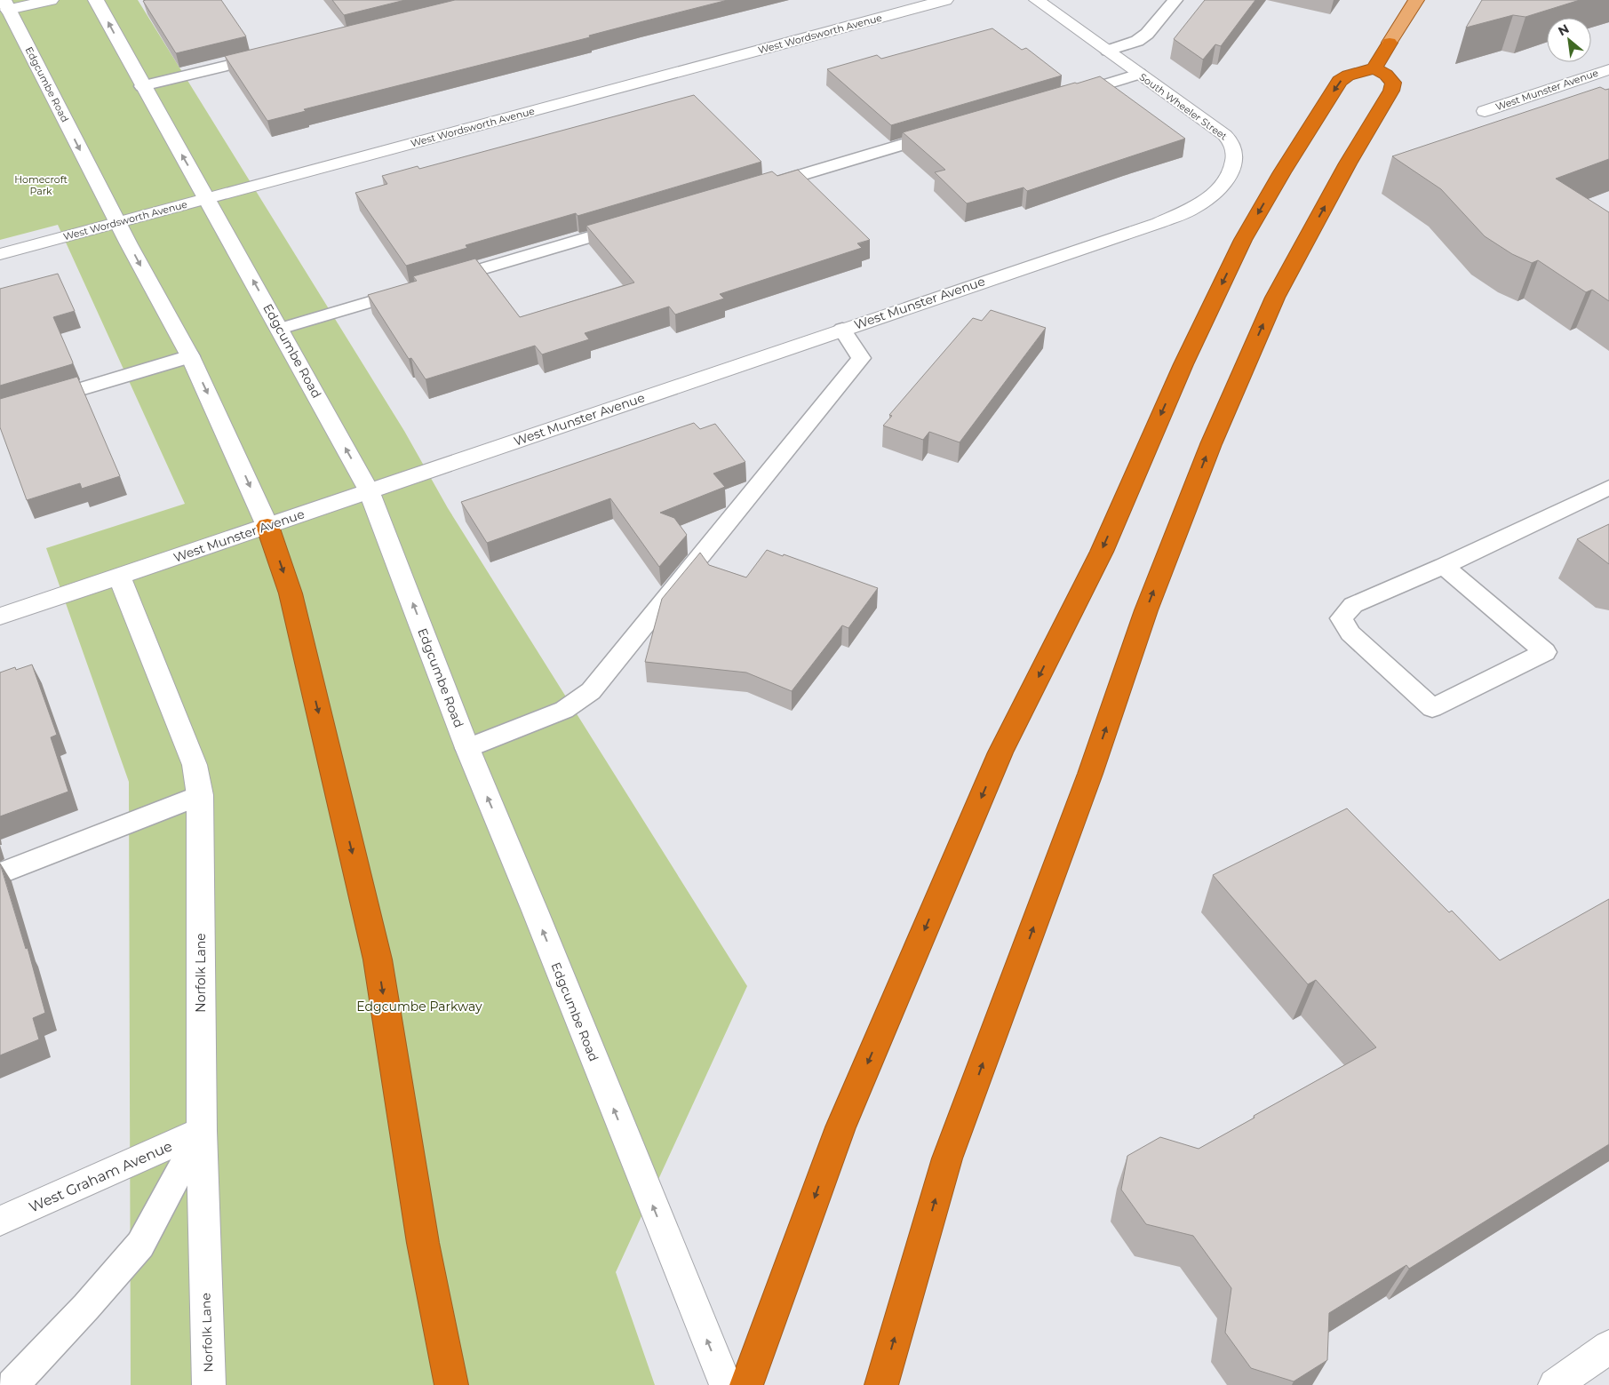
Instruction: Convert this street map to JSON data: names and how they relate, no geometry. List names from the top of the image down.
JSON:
{
  "streets": {
    "street": [
      "West Wordsworth Avenue",
      "Edgcumbe Road",
      "West Munster Avenue",
      "South Wheeler Street",
      "Norfolk Lane",
      "West Graham Avenue"
    ]
  },
  "crossings": [
    ["West Wordsworth Avenue", "Edgcumbe Road"],
    ["Edgcumbe Road", "West Munster Avenue"],
    ["West Munster Avenue", "South Wheeler Street"],
    ["West Munster Avenue", "Norfolk Lane"],
    ["Norfolk Lane", "West Graham Avenue"]
  ],
  "parks": ["Homecroft Park", "Edgcumbe Parkway"],
  "north": "top left"
}
